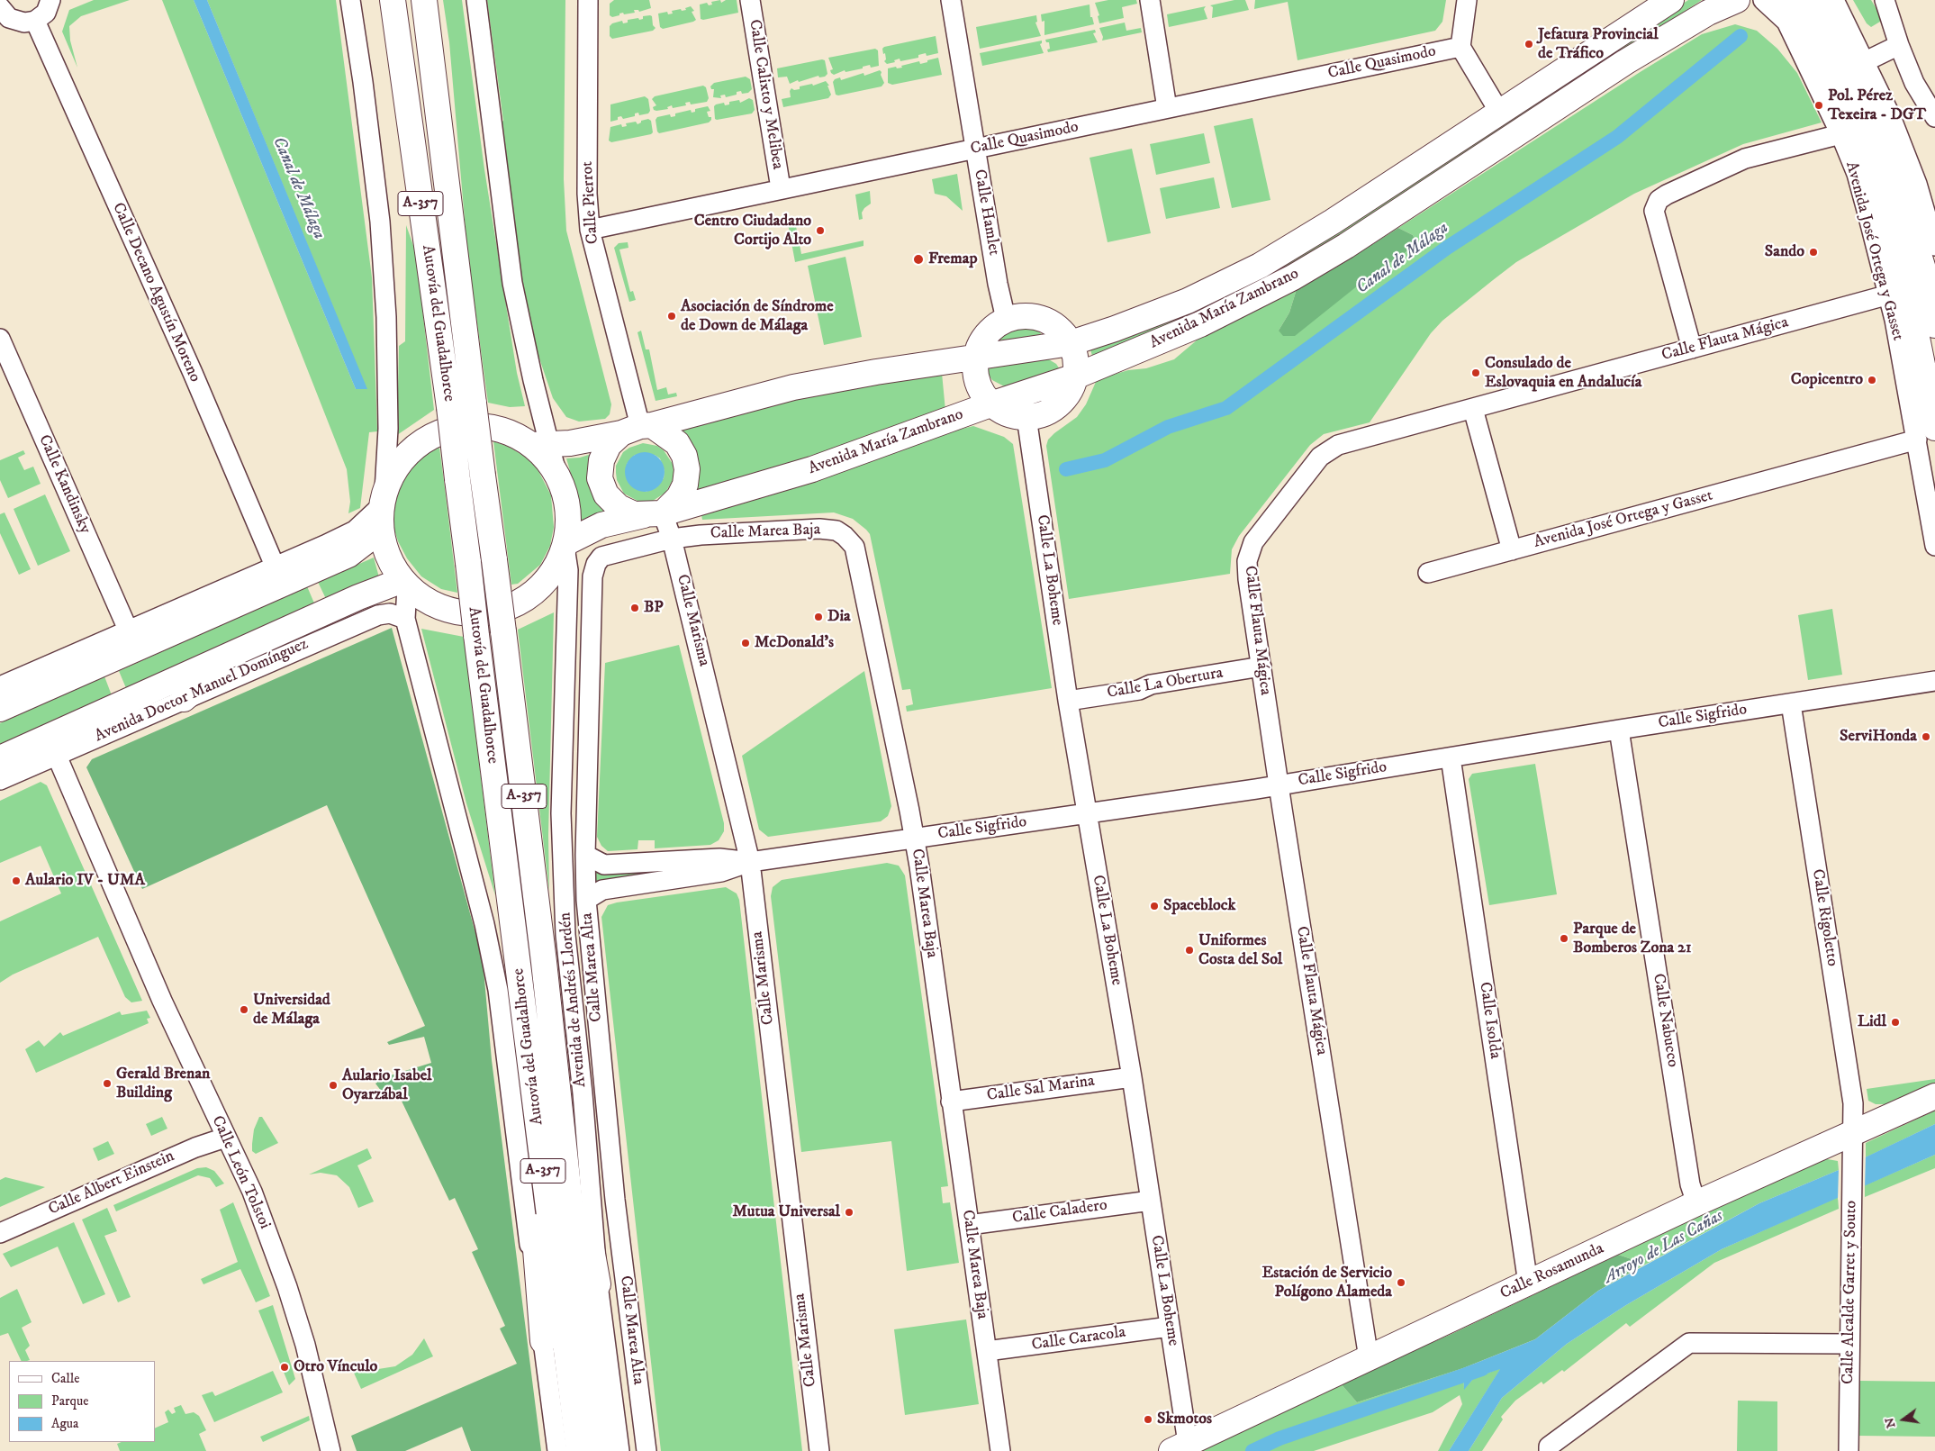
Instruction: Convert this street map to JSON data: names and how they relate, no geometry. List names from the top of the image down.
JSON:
{
  "streets": {
    "main road": [
      "A-357",
      "Avenida José Ortega y Gasset",
      "Avenida María Zambrano",
      "Autovía del Guadalhorce",
      "Avenida Doctor Manuel Domínguez",
      "Calle Rosamunda"
    ],
    "street": [
      "Calle Quasimodo",
      "Calle Calixto y Melibea",
      "Calle Pierrot",
      "Calle Hamlet",
      "Calle Decano Agustín Moreno",
      "Calle Flauta Mágica",
      "Calle Kandinsky",
      "Calle Marea Baja",
      "Calle La Boheme",
      "Calle Marisma",
      "Calle La Obertura",
      "Calle Sigfrido",
      "Calle Rigoletto",
      "Calle Marea Alta",
      "Avenida de Andrés Llordén",
      "Calle Isolda",
      "Calle Nabucco",
      "Calle Sal Marina",
      "Calle León Tolstoi",
      "Calle Albert Einstein",
      "Calle Caladero",
      "Calle Alcalde Garret y Souto",
      "Calle Caracola"
    ]
  },
  "crossings": [
    ["Calle Quasimodo", "Calle Calixto y Melibea"],
    ["Calle Quasimodo", "Calle Pierrot"],
    ["Calle Quasimodo", "Calle Hamlet"],
    ["Calle Pierrot", "Avenida María Zambrano"],
    ["Calle Pierrot", "Calle Marisma"],
    ["Avenida José Ortega y Gasset", "Calle Flauta Mágica"],
    ["Avenida María Zambrano", "Calle Marisma"],
    ["Avenida María Zambrano", "Avenida de Andrés Llordén"],
    ["Calle Flauta Mágica", "Calle La Obertura"],
    ["Calle Flauta Mágica", "Calle Sigfrido"],
    ["Calle Flauta Mágica", "Calle Rosamunda"],
    ["Calle Marea Baja", "Calle Marisma"],
    ["Calle Marea Baja", "Calle Sigfrido"],
    ["Calle Marea Baja", "Calle Marea Alta"],
    ["Calle Marea Baja", "Calle Sal Marina"],
    ["Calle Marea Baja", "Calle Caladero"],
    ["Calle Marea Baja", "Calle Caracola"],
    ["Calle La Boheme", "Calle La Obertura"],
    ["Calle La Boheme", "Calle Sigfrido"],
    ["Calle La Boheme", "Calle Sal Marina"],
    ["Calle La Boheme", "Calle Caladero"],
    ["Calle La Boheme", "Calle Rosamunda"],
    ["Calle La Boheme", "Calle Caracola"],
    ["Calle Marisma", "Calle Sigfrido"],
    ["Calle Marisma", "Calle Marea Alta"],
    ["Avenida Doctor Manuel Domínguez", "Calle León Tolstoi"],
    ["Calle Sigfrido", "Calle Rigoletto"],
    ["Calle Sigfrido", "Calle Marea Alta"],
    ["Calle Sigfrido", "Calle Isolda"],
    ["Calle Sigfrido", "Calle Nabucco"],
    ["Calle Rigoletto", "Calle Rosamunda"],
    ["Calle Rigoletto", "Calle Alcalde Garret y Souto"],
    ["Calle Isolda", "Calle Rosamunda"],
    ["Calle Nabucco", "Calle Rosamunda"],
    ["Calle León Tolstoi", "Calle Albert Einstein"],
    ["Calle Rosamunda", "Calle Alcalde Garret y Souto"]
  ],
  "water": ["Canal de Málaga", "Arroyo de Las Cañas"],
  "places": [
    "Jefatura Provincial de Tráfico",
    "Pol. Pérez Texeira - DGT",
    "Centro Ciudadano Cortijo Alto",
    "Sando",
    "Fremap",
    "Asociación de Síndrome de Down de Málaga",
    "Consulado de Eslovaquia en Andalucía",
    "Copicentro",
    "BP",
    "Dia",
    "McDonald's",
    "ServiHonda",
    "Aulario IV - UMA",
    "Spaceblock",
    "Parque de Bomberos Zona 21",
    "Uniformes Costa del Sol",
    "Universidad de Málaga",
    "Lidl",
    "Gerald Brenan Building",
    "Aulario Isabel Oyarzábal",
    "Mutua Universal",
    "Estación de Servicio Polígono Alameda",
    "Otro Vínculo",
    "Skmotos"
  ],
  "legend": ["Calle", "Parque", "Agua"],
  "north": "left"
}
